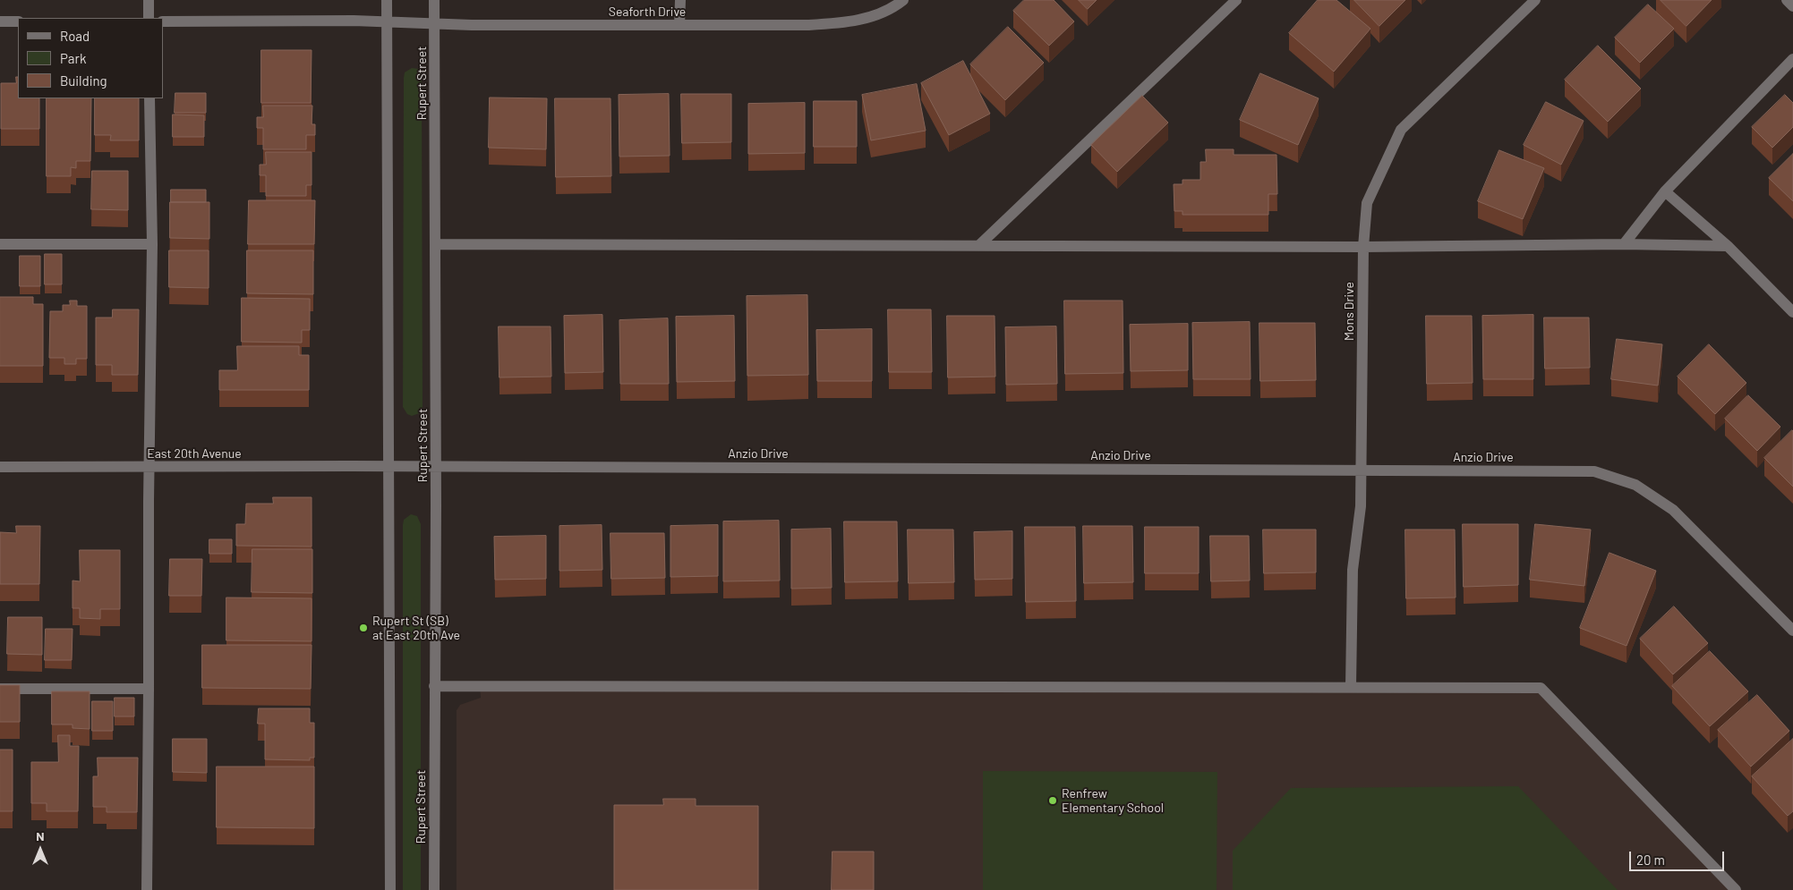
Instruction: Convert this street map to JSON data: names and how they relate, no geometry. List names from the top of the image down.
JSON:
{
  "streets": {
    "street": [
      "Seaforth Drive",
      "Rupert Street",
      "Mons Drive",
      "East 20th Avenue",
      "Anzio Drive"
    ]
  },
  "crossings": [
    ["Seaforth Drive", "Rupert Street"],
    ["Rupert Street", "Anzio Drive"],
    ["Mons Drive", "Anzio Drive"],
    ["East 20th Avenue", "Anzio Drive"]
  ],
  "places": ["Rupert St (SB) at East 20th Ave", "Renfrew Elementary School"],
  "legend": ["Road", "Park", "Building"],
  "scale_bar": "20 m",
  "north": "top"
}
